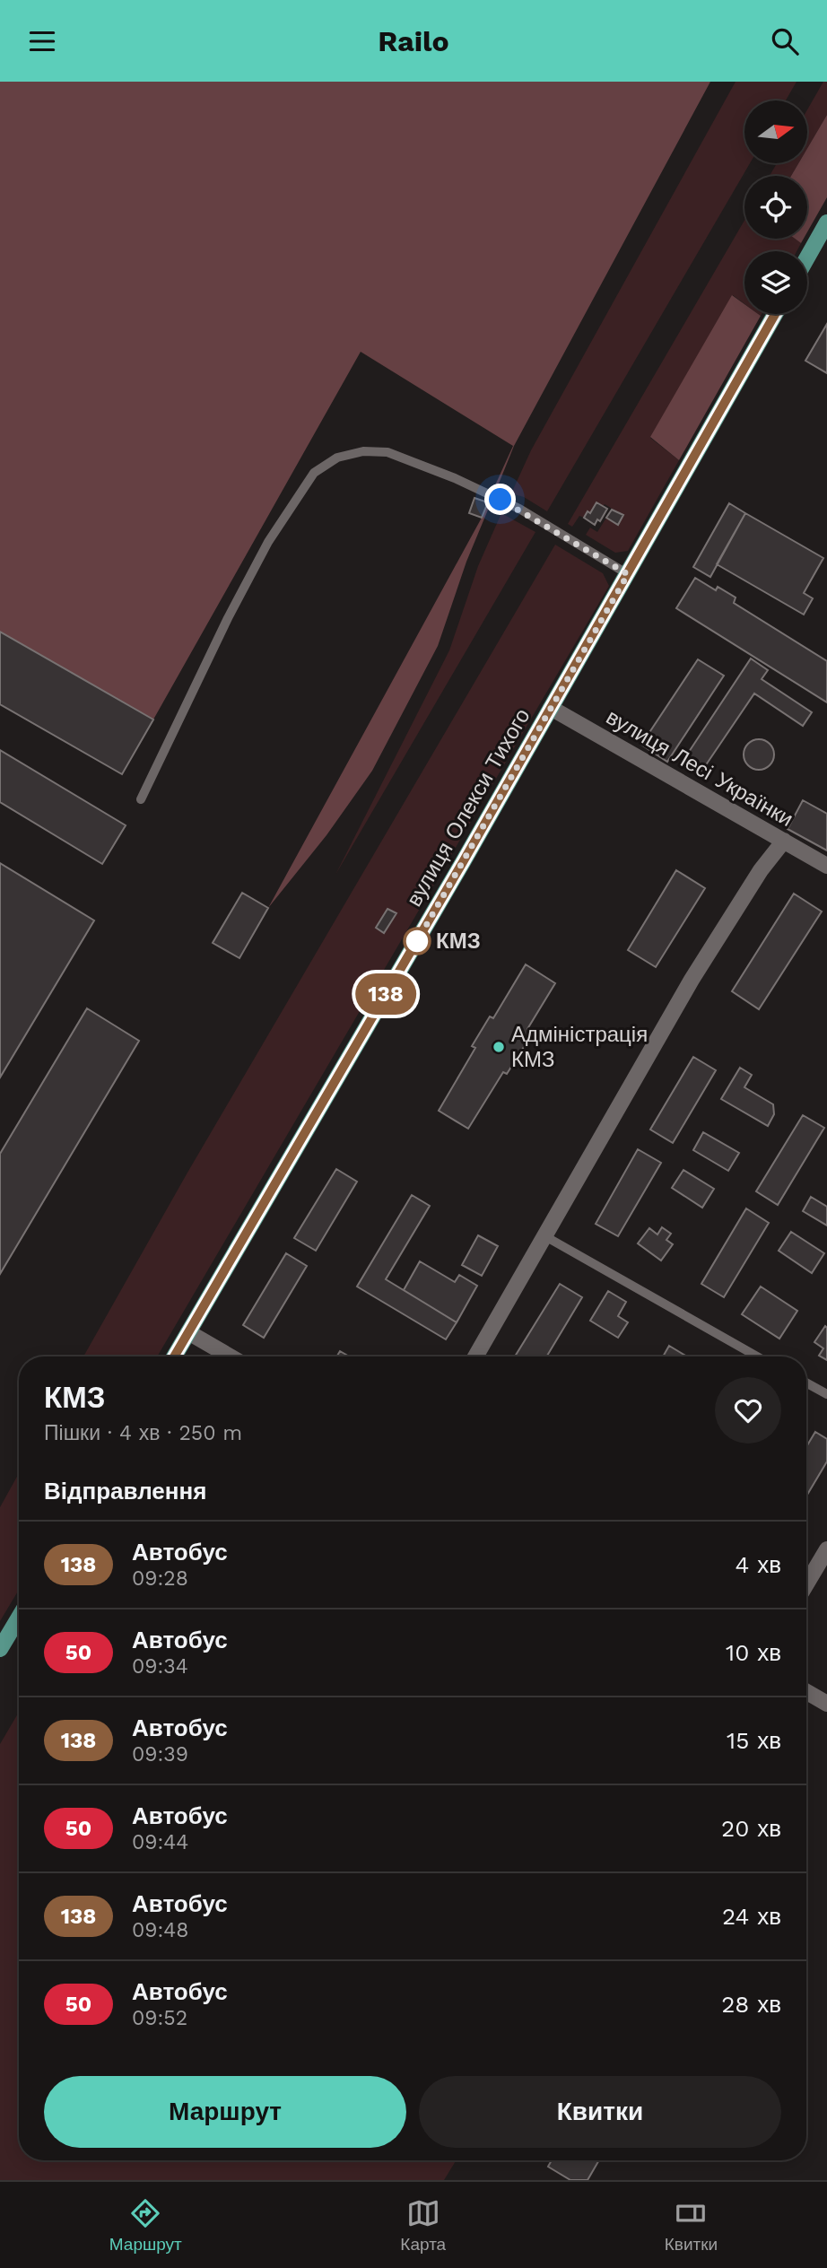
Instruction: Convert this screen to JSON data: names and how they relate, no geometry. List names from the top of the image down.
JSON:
{
  "streets": {
    "main road": ["вулиця Олекси Тихого"],
    "street": ["вулиця Лесі Українки"]
  },
  "crossings": [
    ["вулиця Лесі Українки", "вулиця Олекси Тихого"]
  ],
  "places": ["КМЗ", "Адміністрація КМЗ"],
  "lines": ["bus line 138"],
  "north": "right",
  "page": {
    "header": "Railo",
    "on_map": "138",
    "heading": [
      ["КМЗ", "Пішки · 4 хв · 250 m"],
      "Відправлення"
    ],
    "list": [
      {
        "mark": "138",
        "name": "Автобус",
        "note": "09:28",
        "value": "4 хв"
      },
      {
        "mark": "50",
        "name": "Автобус",
        "note": "09:34",
        "value": "10 хв"
      },
      {
        "mark": "138",
        "name": "Автобус",
        "note": "09:39",
        "value": "15 хв"
      },
      {
        "mark": "50",
        "name": "Автобус",
        "note": "09:44",
        "value": "20 хв"
      },
      {
        "mark": "138",
        "name": "Автобус",
        "note": "09:48",
        "value": "24 хв"
      },
      {
        "mark": "50",
        "name": "Автобус",
        "note": "09:52",
        "value": "28 хв"
      }
    ],
    "buttons": ["Маршрут", "Квитки"],
    "tabs": ["Маршрут", "Карта", "Квитки"]
  }
}
